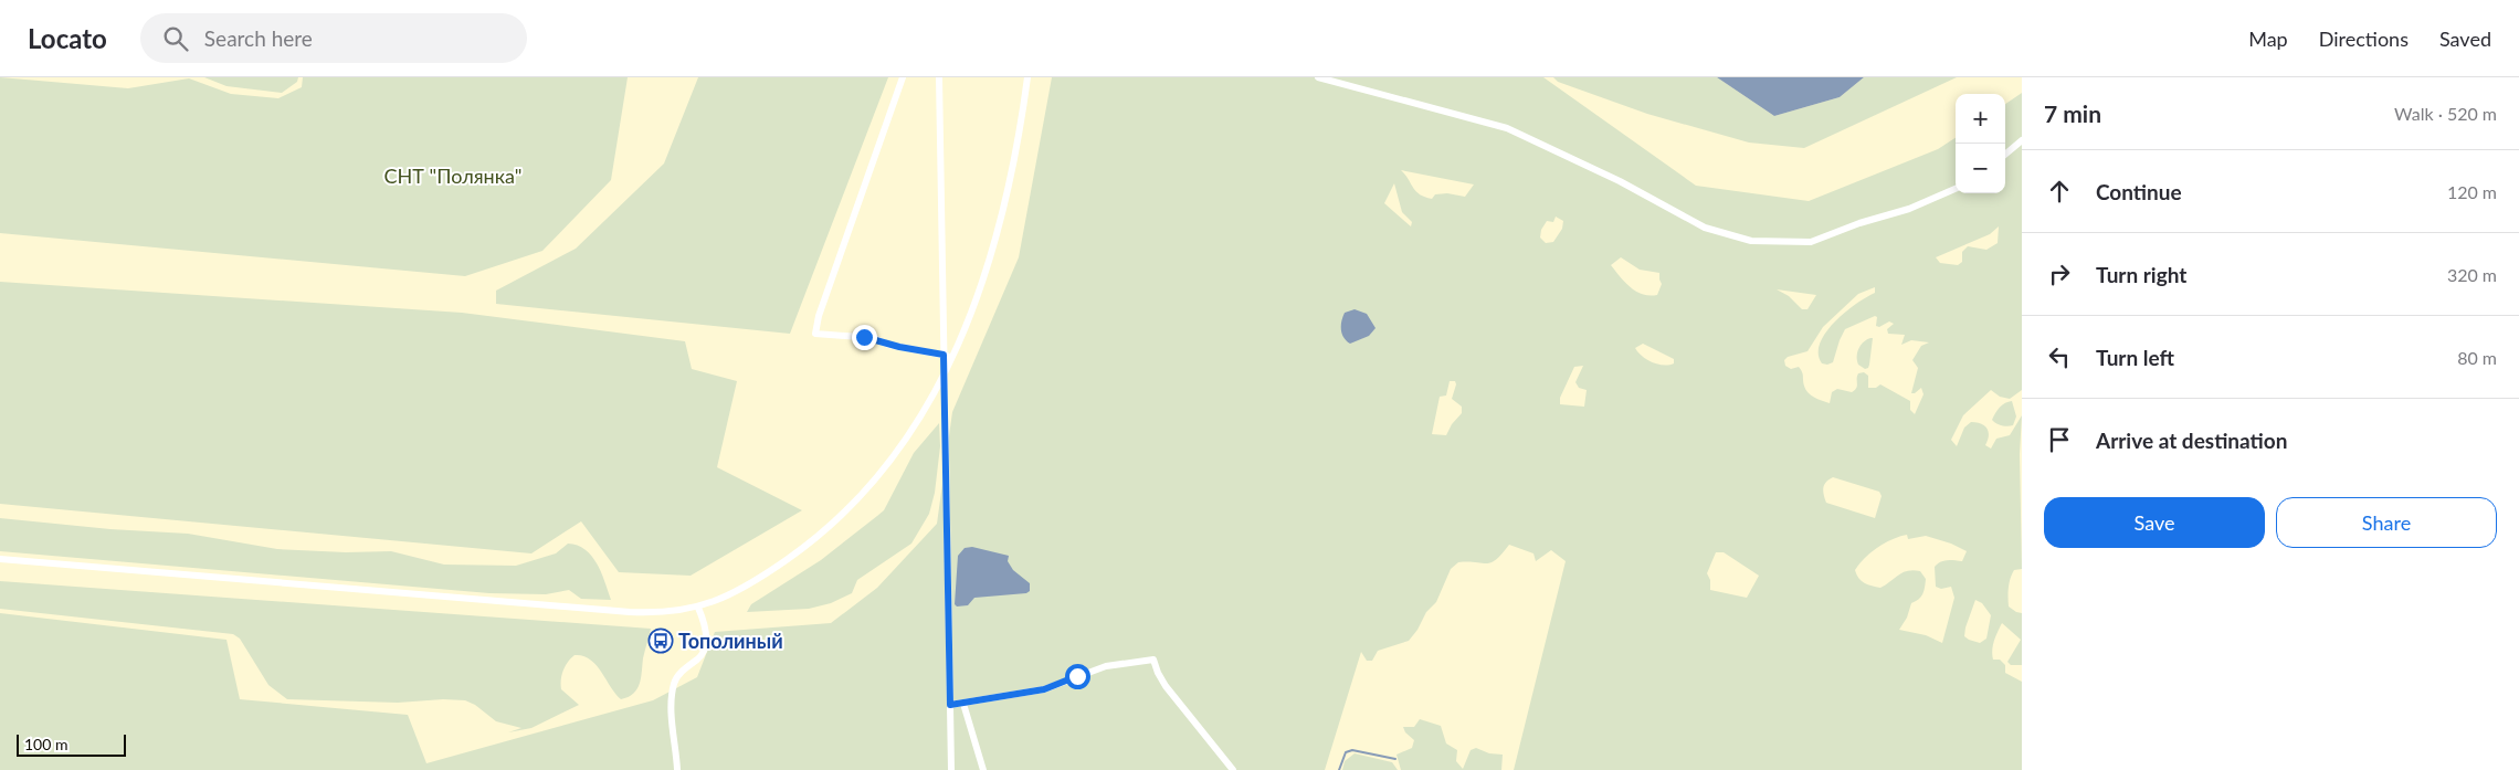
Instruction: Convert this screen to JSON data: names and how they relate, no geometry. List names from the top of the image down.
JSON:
{
  "parks": ["СНТ \"Полянка\""],
  "places": {
    "bus stop": ["Тополиный"]
  },
  "scale_bar": "100 m",
  "page": {
    "header": "Locato",
    "search": "Search here",
    "nav": ["Map", "Directions", "Saved"],
    "heading": ["7 min", "Walk · 520 m"],
    "map_buttons": ["+", "−"],
    "list": [
      ["Continue", "120 m"],
      ["Turn right", "320 m"],
      ["Turn left", "80 m"],
      "Arrive at destination"
    ],
    "buttons": ["Save", "Share"],
    "scale": "100 m"
  }
}
